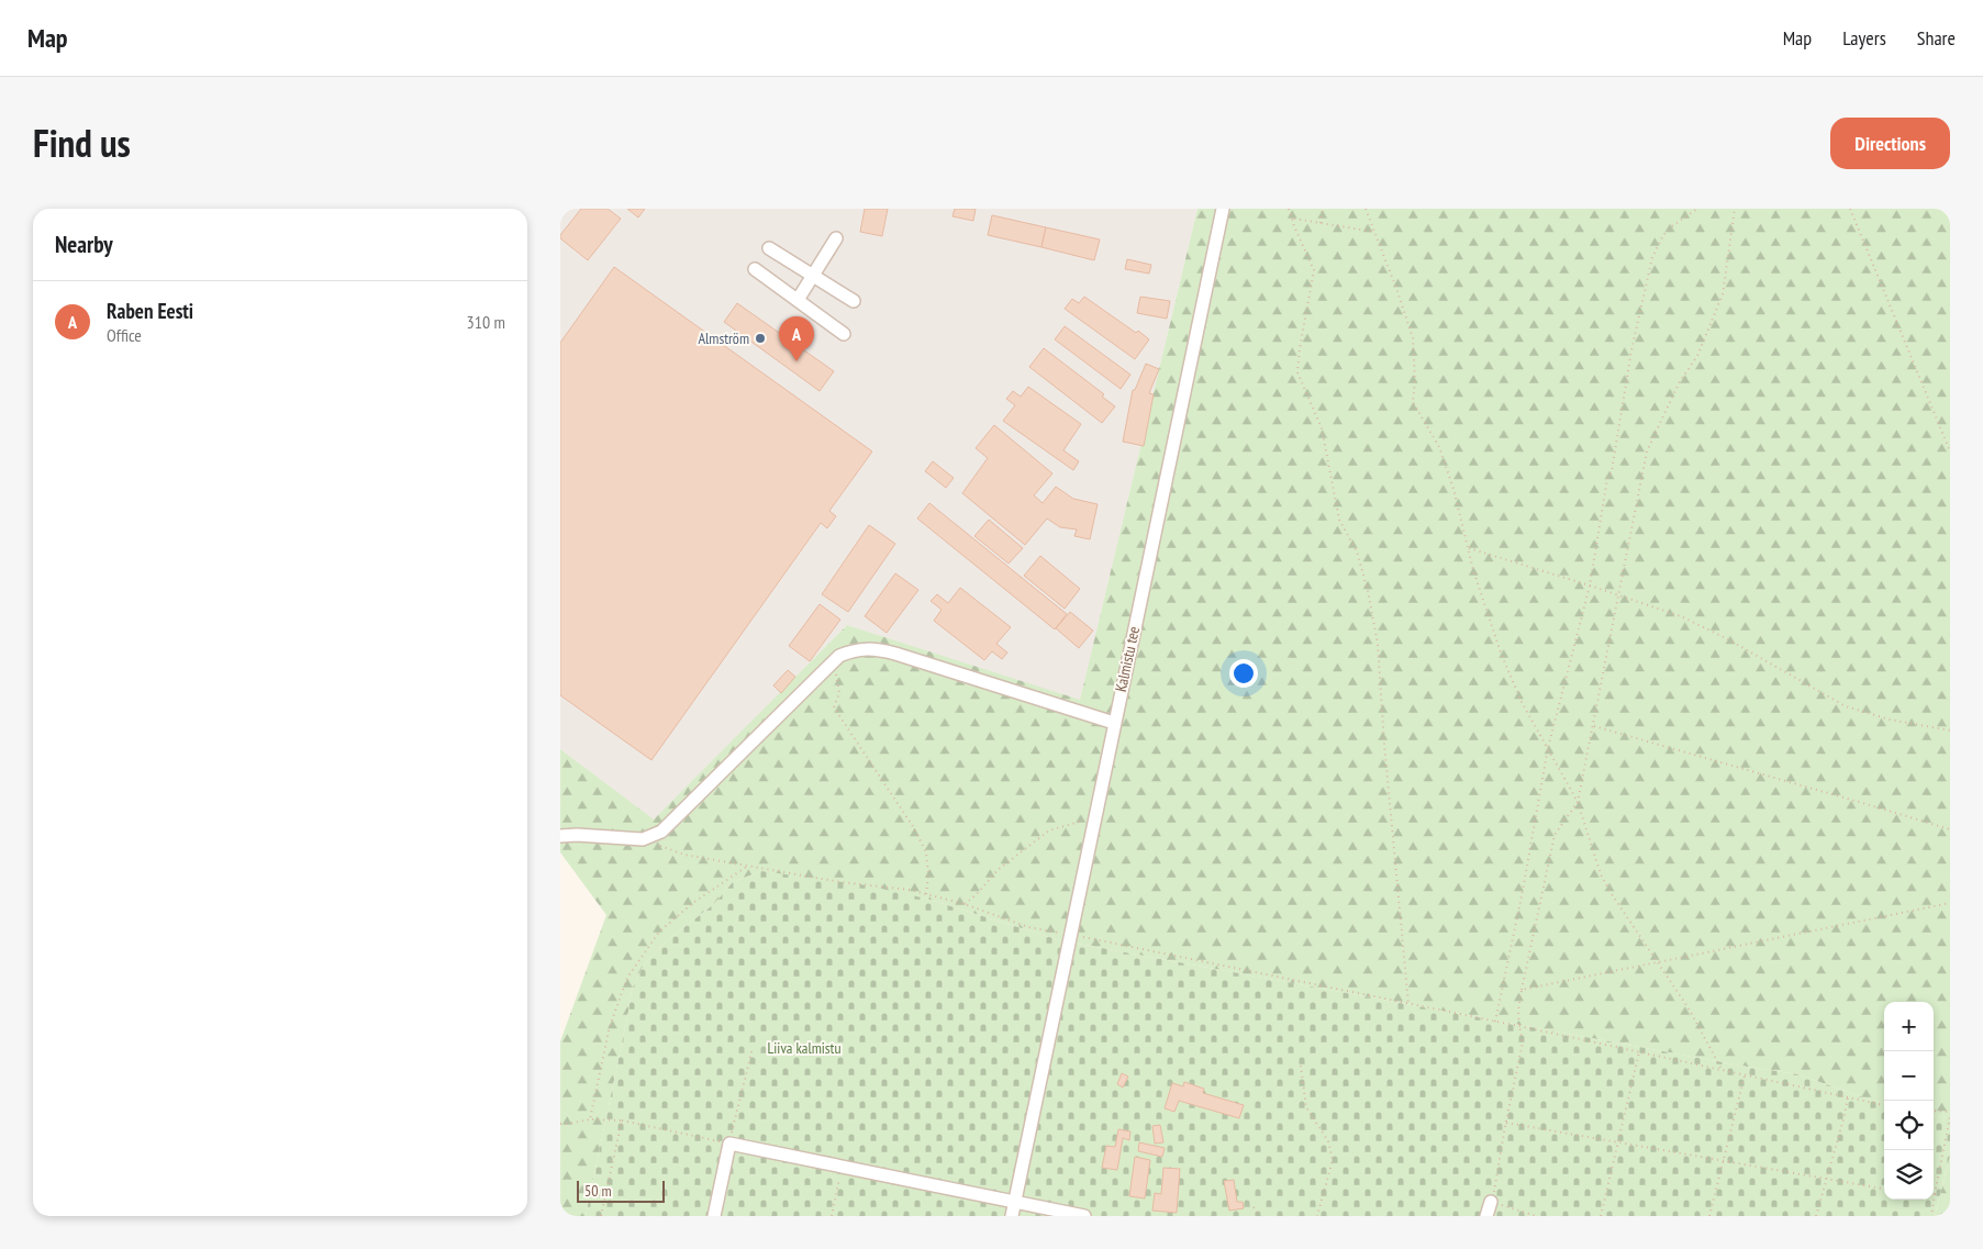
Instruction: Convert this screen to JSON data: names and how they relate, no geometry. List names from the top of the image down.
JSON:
{
  "streets": {
    "street": ["Kalmistu tee"]
  },
  "parks": ["Liiva kalmistu"],
  "places": ["Almström"],
  "scale_bar": "50 m",
  "page": {
    "header": "Map",
    "nav": ["Map", "Layers", "Share"],
    "title": "Find us",
    "buttons": "Directions",
    "heading": "Nearby",
    "list": [
      {
        "mark": "A",
        "name": "Raben Eesti",
        "note": "Office",
        "value": "310 m"
      }
    ],
    "pins": "A",
    "map_buttons": ["+", "−"],
    "scale": "50 m"
  }
}
